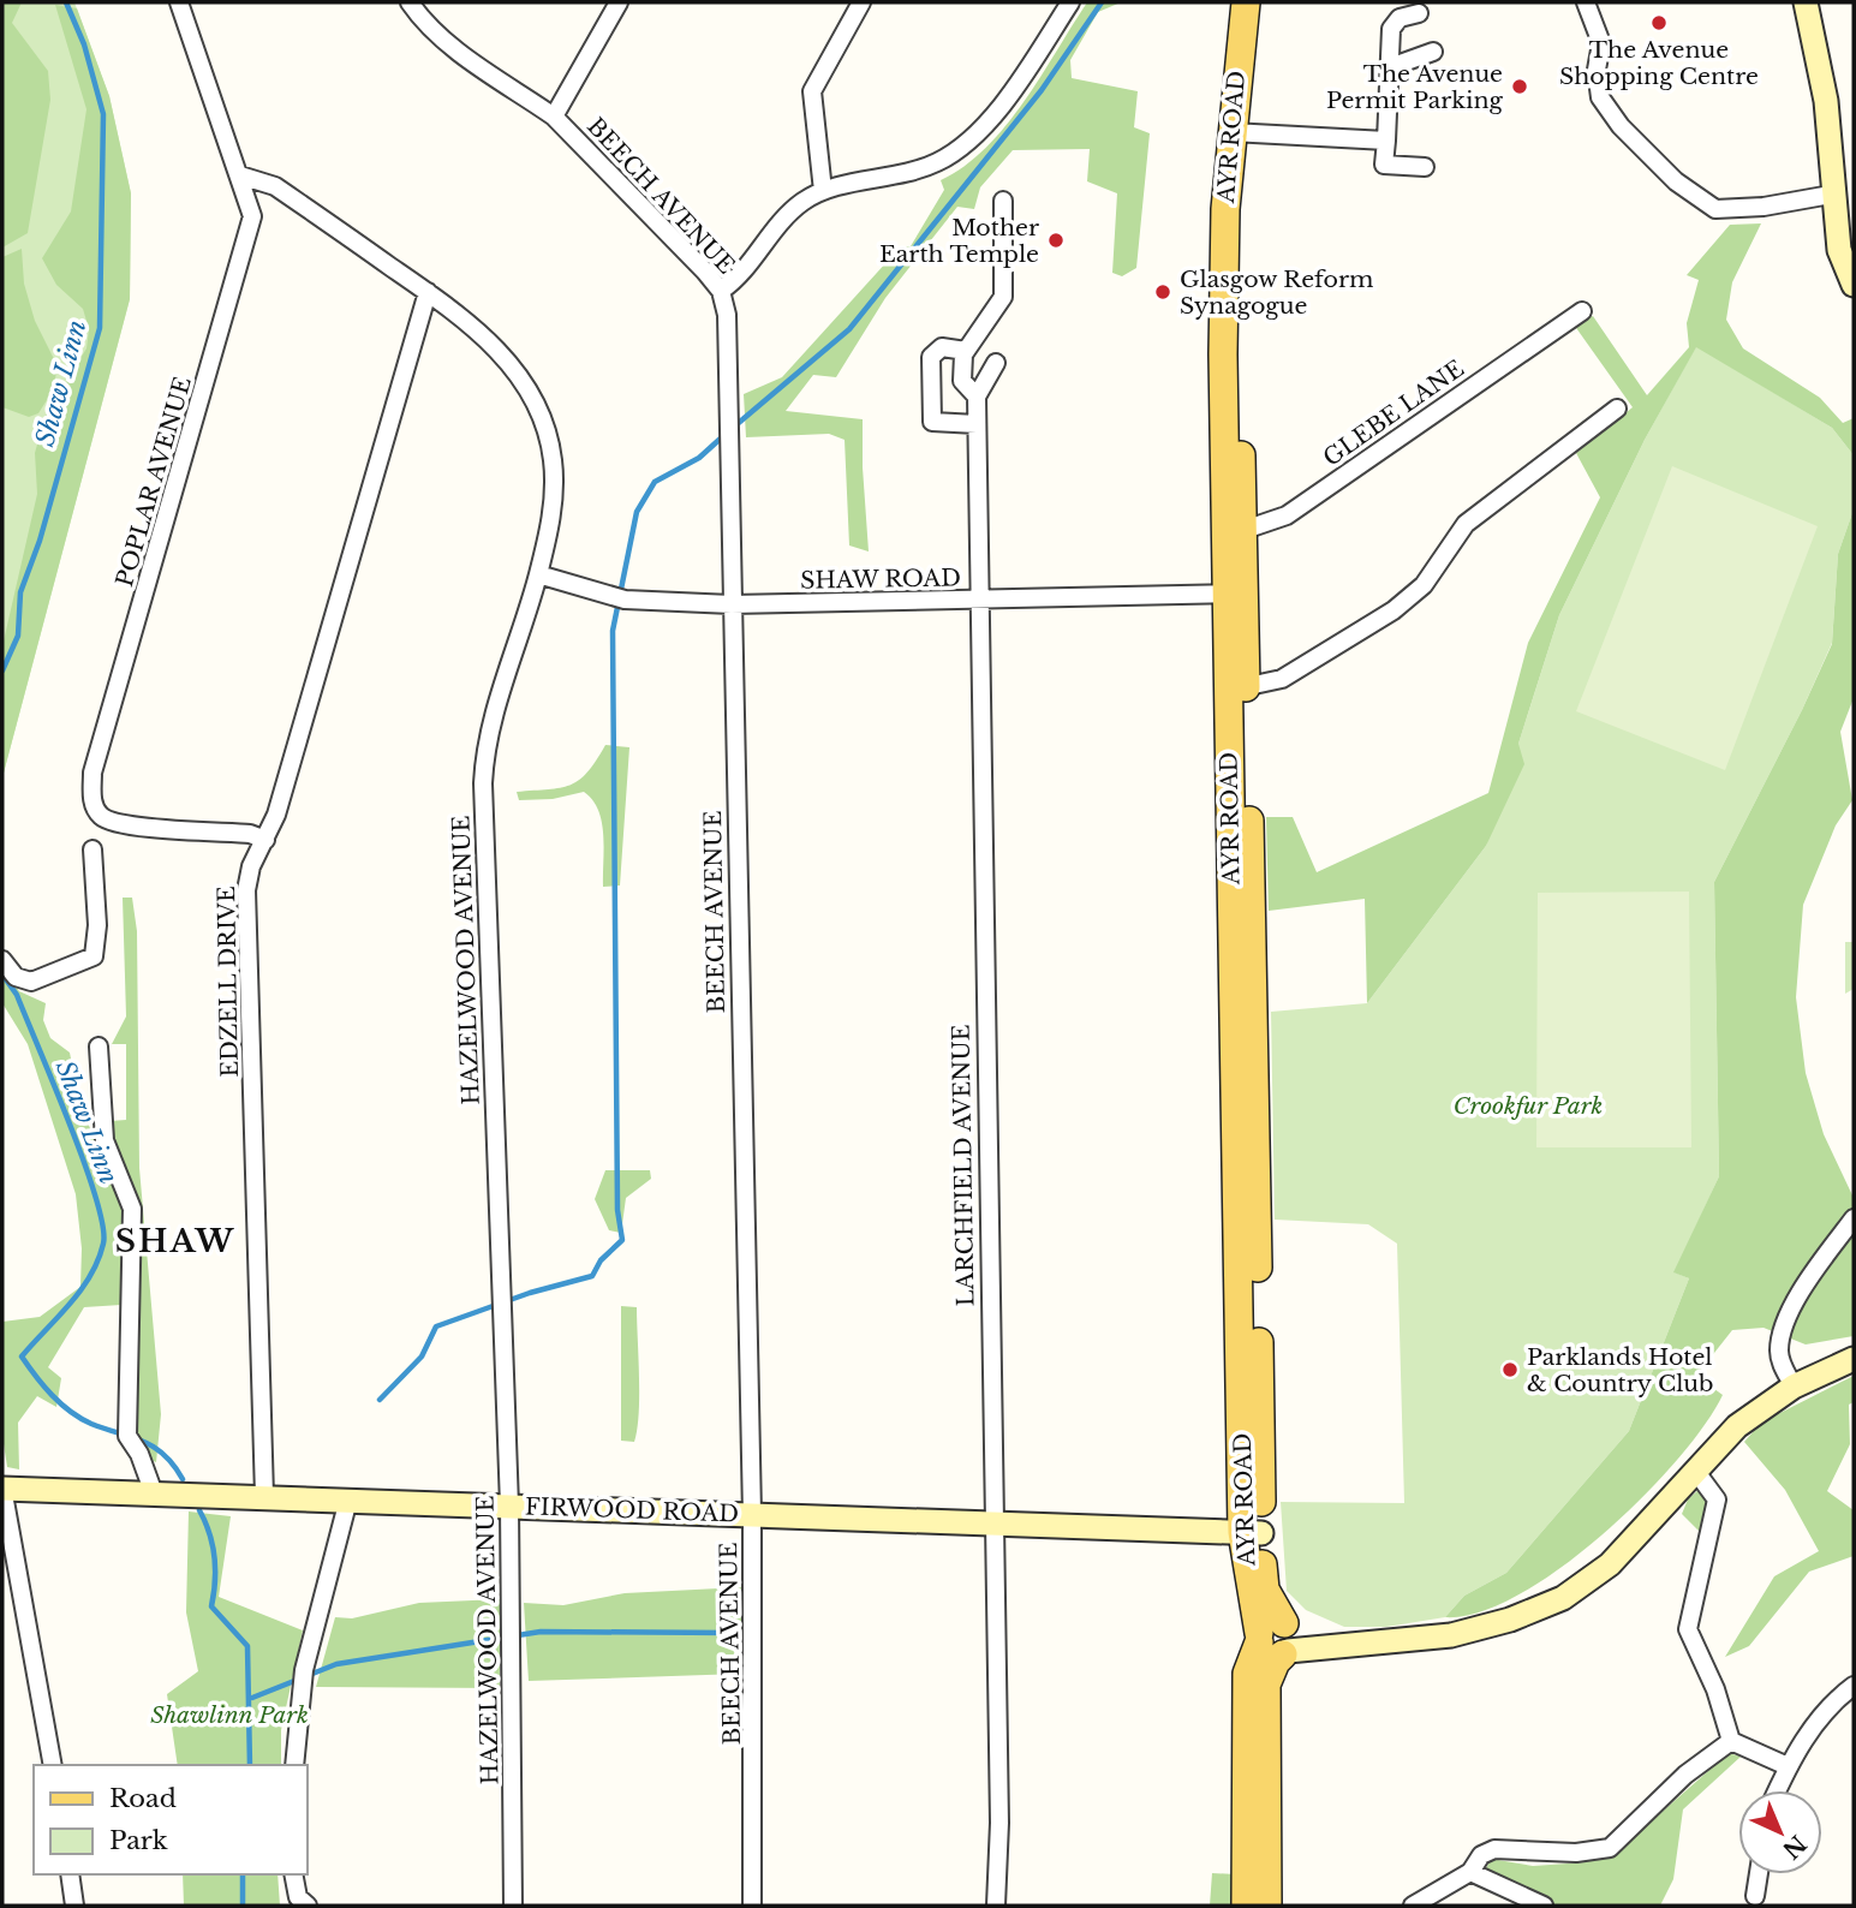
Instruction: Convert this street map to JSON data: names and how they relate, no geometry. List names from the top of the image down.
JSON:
{
  "streets": {
    "main road": ["AYR ROAD"],
    "street": [
      "BEECH AVENUE",
      "GLEBE LANE",
      "POPLAR AVENUE",
      "SHAW ROAD",
      "HAZELWOOD AVENUE",
      "EDZELL DRIVE",
      "LARCHFIELD AVENUE",
      "FIRWOOD ROAD"
    ]
  },
  "crossings": [
    ["AYR ROAD", "GLEBE LANE"],
    ["AYR ROAD", "SHAW ROAD"],
    ["AYR ROAD", "FIRWOOD ROAD"],
    ["BEECH AVENUE", "SHAW ROAD"],
    ["BEECH AVENUE", "FIRWOOD ROAD"],
    ["POPLAR AVENUE", "HAZELWOOD AVENUE"],
    ["POPLAR AVENUE", "EDZELL DRIVE"],
    ["SHAW ROAD", "HAZELWOOD AVENUE"],
    ["SHAW ROAD", "LARCHFIELD AVENUE"],
    ["HAZELWOOD AVENUE", "EDZELL DRIVE"],
    ["HAZELWOOD AVENUE", "FIRWOOD ROAD"],
    ["EDZELL DRIVE", "FIRWOOD ROAD"],
    ["LARCHFIELD AVENUE", "FIRWOOD ROAD"]
  ],
  "districts": ["SHAW"],
  "water": ["Shaw Linn"],
  "parks": ["Crookfur Park", "Shawlinn Park"],
  "places": [
    "The Avenue Shopping Centre",
    "The Avenue Permit Parking",
    "Mother Earth Temple",
    "Glasgow Reform Synagogue",
    "Parklands Hotel & Country Club"
  ],
  "legend": ["Road", "Park"],
  "north": "bottom right"
}
